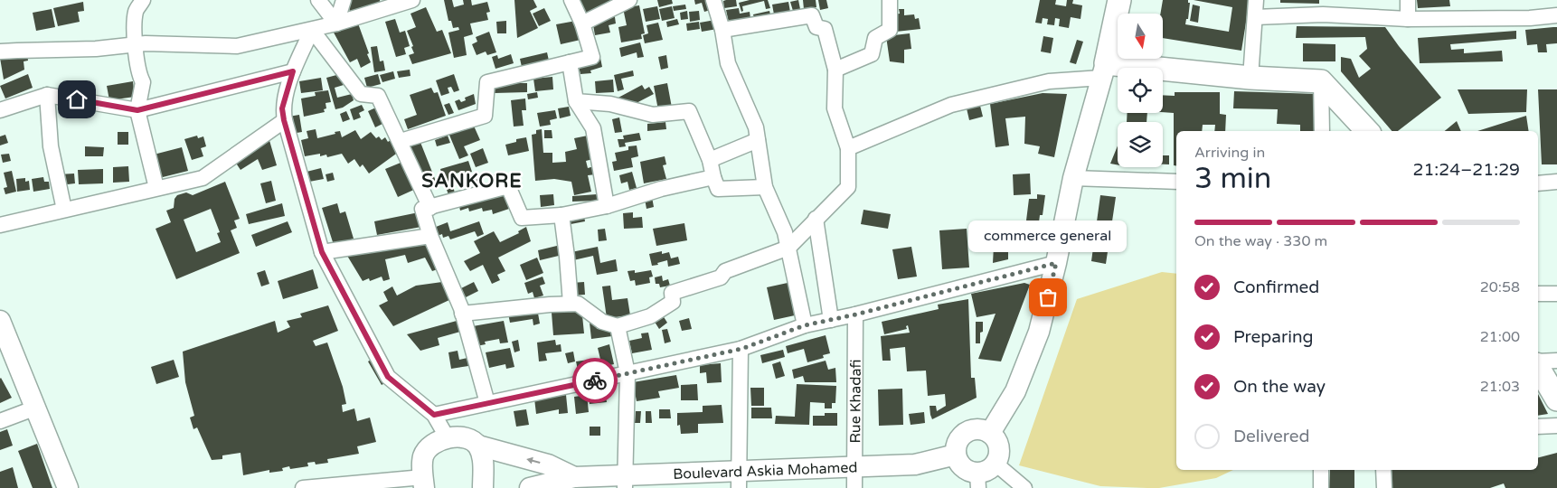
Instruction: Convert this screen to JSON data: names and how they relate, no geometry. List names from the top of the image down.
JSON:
{
  "streets": {
    "street": ["Rue Khadafi", "Boulevard Askia Mohamed"]
  },
  "crossings": [
    ["Rue Khadafi", "Boulevard Askia Mohamed"]
  ],
  "districts": ["SANKORE"],
  "places": ["commerce general"],
  "north": "bottom",
  "page": {
    "heading": ["3 min", "Arriving in", "21:24–21:29"],
    "bar": "On the way · 330 m",
    "bubble": "commerce general",
    "list": [
      ["Confirmed", "20:58"],
      ["Preparing", "21:00"],
      ["On the way", "21:03"],
      "Delivered"
    ]
  }
}
